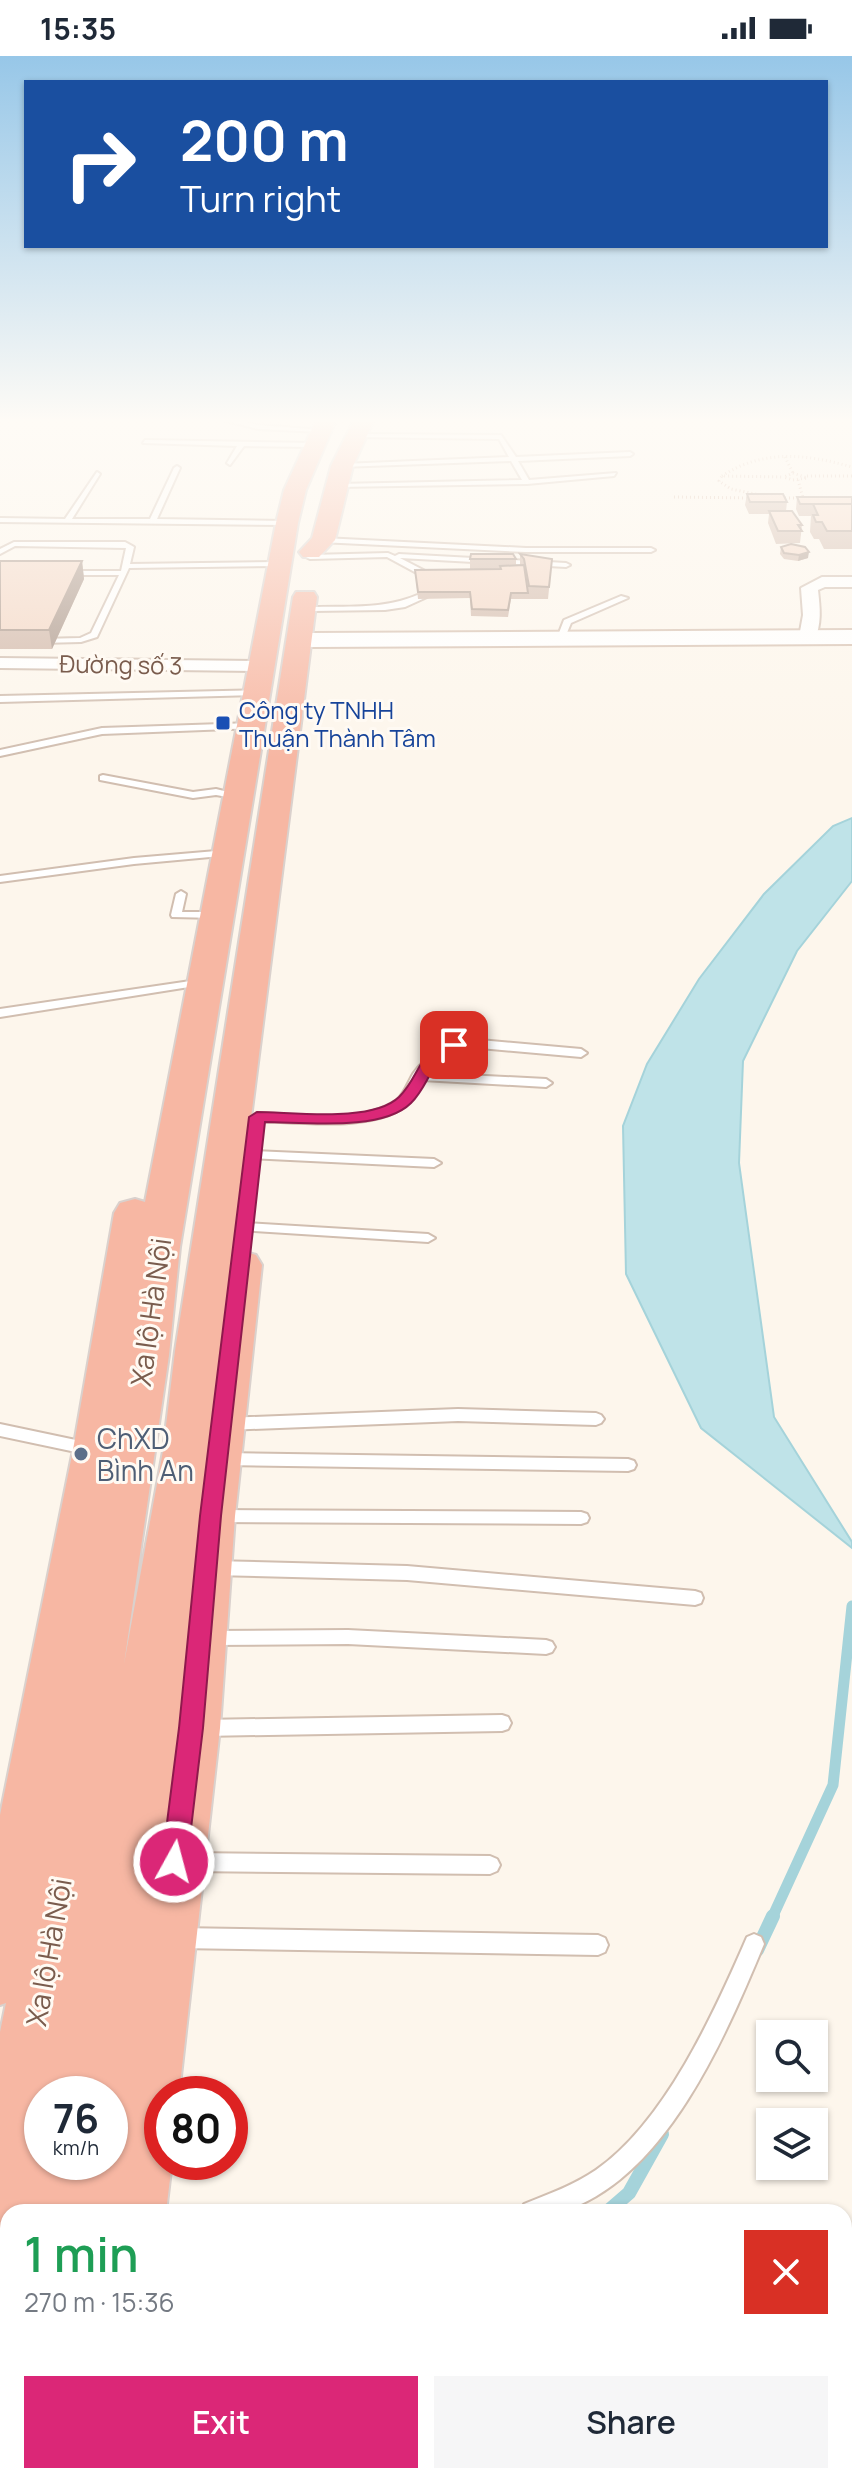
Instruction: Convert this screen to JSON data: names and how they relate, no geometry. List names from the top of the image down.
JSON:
{
  "streets": {
    "highway": ["Xa lộ Hà Nội"],
    "street": ["Đường số 3"]
  },
  "crossings": [
    ["Đường số 3", "Xa lộ Hà Nội"]
  ],
  "places": {
    "transit": ["Công ty TNHH Thuận Thành Tâm"],
    "other": ["ChXD Bình An"]
  },
  "page": {
    "status": "15:35",
    "turn": ["200 m", "Turn right"],
    "speed": "76 km/h",
    "limit": "80",
    "heading": ["1 min", "270 m · 15:36"],
    "buttons": ["Exit", "Share"]
  }
}
